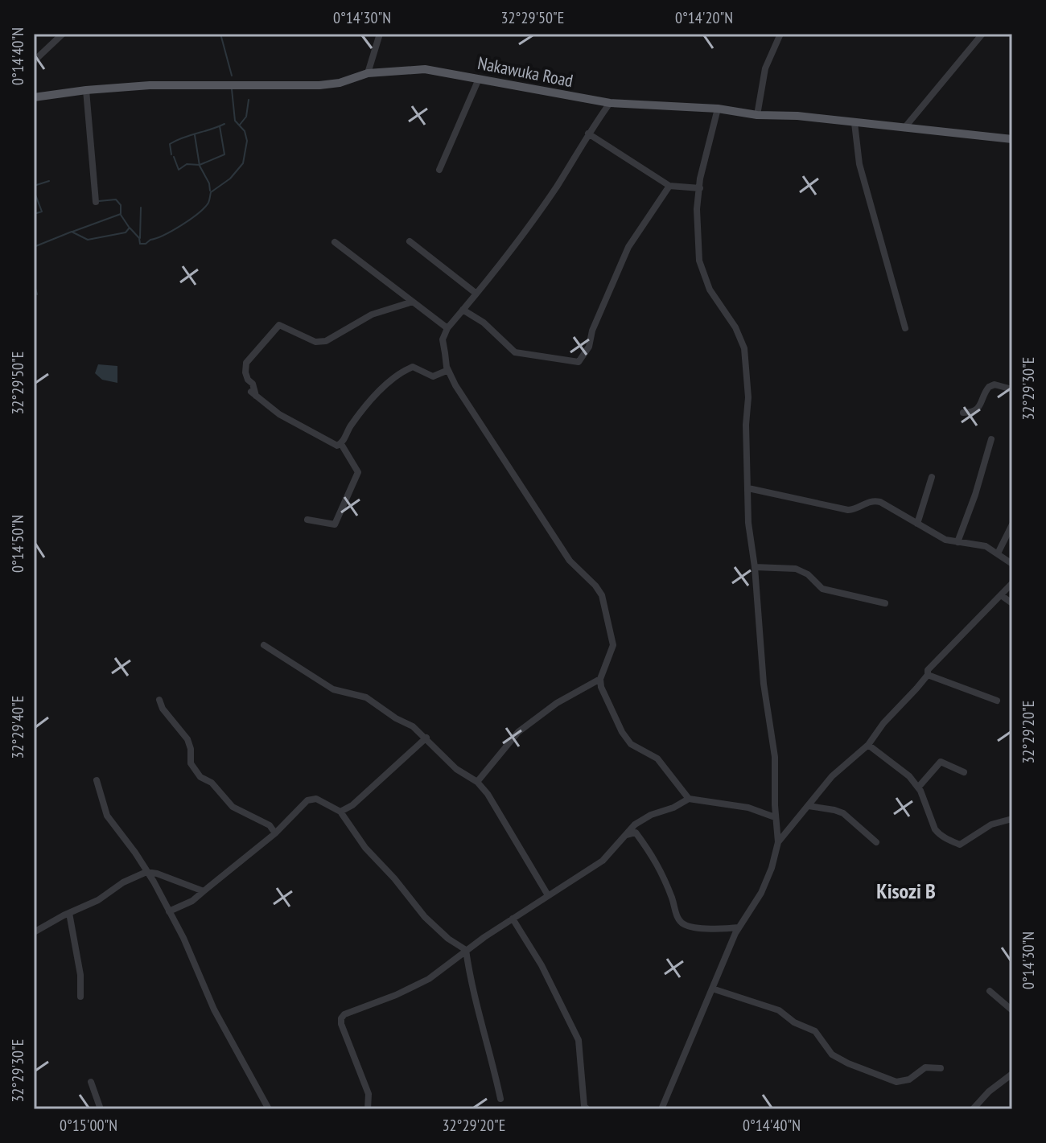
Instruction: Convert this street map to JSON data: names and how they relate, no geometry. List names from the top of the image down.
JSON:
{
  "streets": {
    "main road": ["Nakawuka Road"]
  },
  "districts": ["Kisozi B"],
  "coordinates": [
    "0°14'30\"N",
    "32°29'50\"E",
    "0°14'20\"N",
    "0°14'40\"N",
    "32°29'30\"E",
    "0°14'50\"N",
    "32°29'40\"E",
    "32°29'20\"E",
    "0°15'00\"N"
  ]
}
